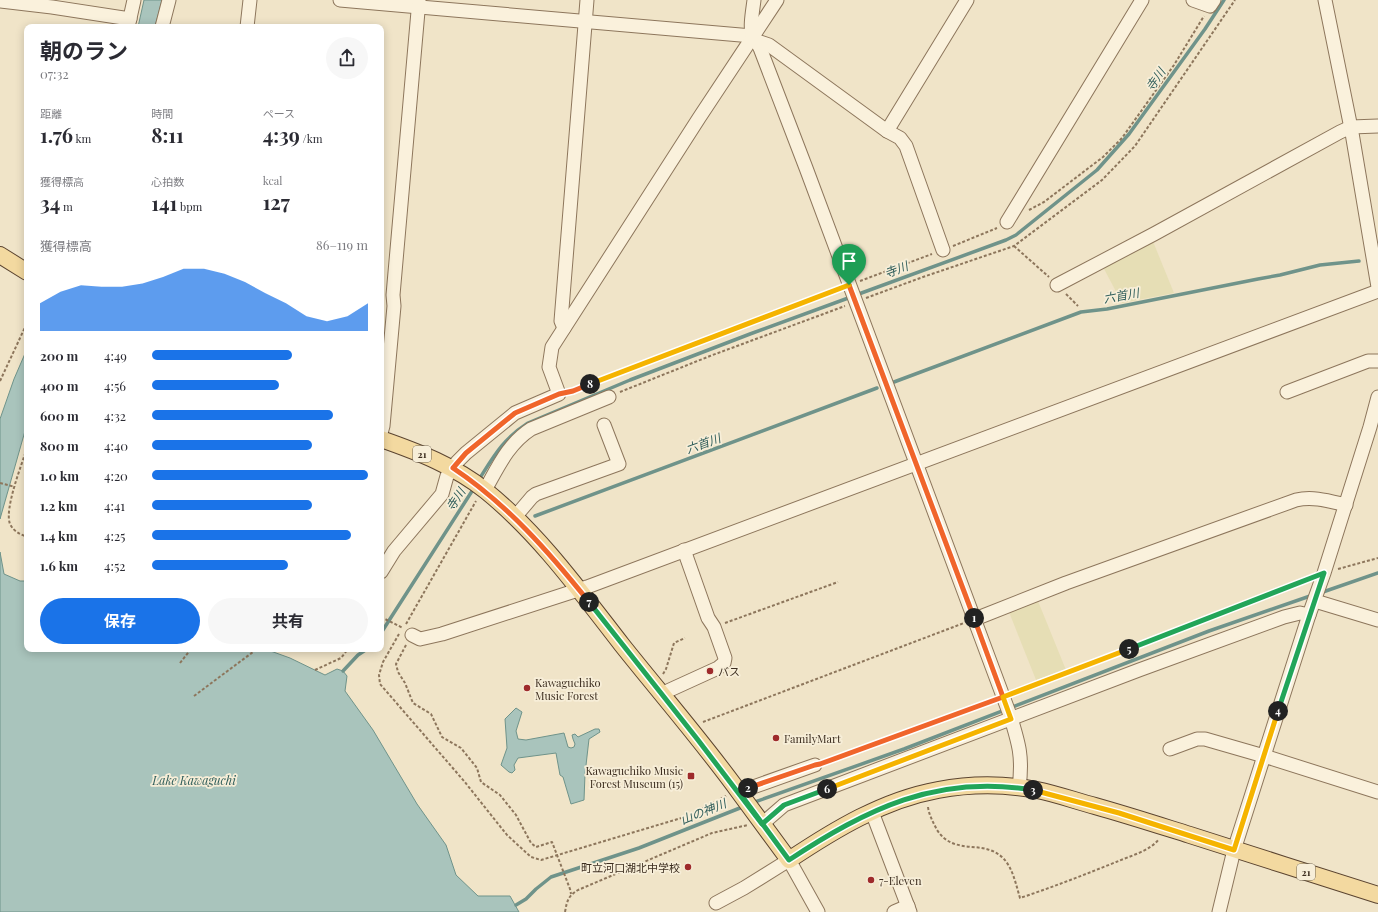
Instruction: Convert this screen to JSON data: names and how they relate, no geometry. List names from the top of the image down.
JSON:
{
  "streets": {
    "main road": ["21"]
  },
  "water": [
    "寺川",
    "六首川",
    "Lake Kawaguchi",
    "山の神川"
  ],
  "places": {
    "other": [
      "バス",
      "Kawaguchiko Music Forest",
      "FamilyMart",
      "町立河口湖北中学校",
      "7-Eleven"
    ],
    "transit": ["Kawaguchiko Music Forest Museum (15)"]
  },
  "page": {
    "heading": ["朝のラン", "07:32"],
    "stats": [
      ["距離", "1.76 km"],
      ["時間", "8:11"],
      ["ペース", "4:39 /km"],
      ["獲得標高", "34 m"],
      ["心拍数", "141 bpm"],
      ["kcal", "127"]
    ],
    "chart": ["獲得標高", "86–119 m"],
    "list": [
      {
        "name": "200 m",
        "note": "4:49"
      },
      {
        "name": "400 m",
        "note": "4:56"
      },
      {
        "name": "600 m",
        "note": "4:32"
      },
      {
        "name": "800 m",
        "note": "4:40"
      },
      {
        "name": "1.0 km",
        "note": "4:20"
      },
      {
        "name": "1.2 km",
        "note": "4:41"
      },
      {
        "name": "1.4 km",
        "note": "4:25"
      },
      {
        "name": "1.6 km",
        "note": "4:52"
      }
    ],
    "pins": [
      "8",
      "7",
      "1",
      "5",
      "4",
      "2",
      "6",
      "3"
    ],
    "buttons": ["保存", "共有"]
  }
}
